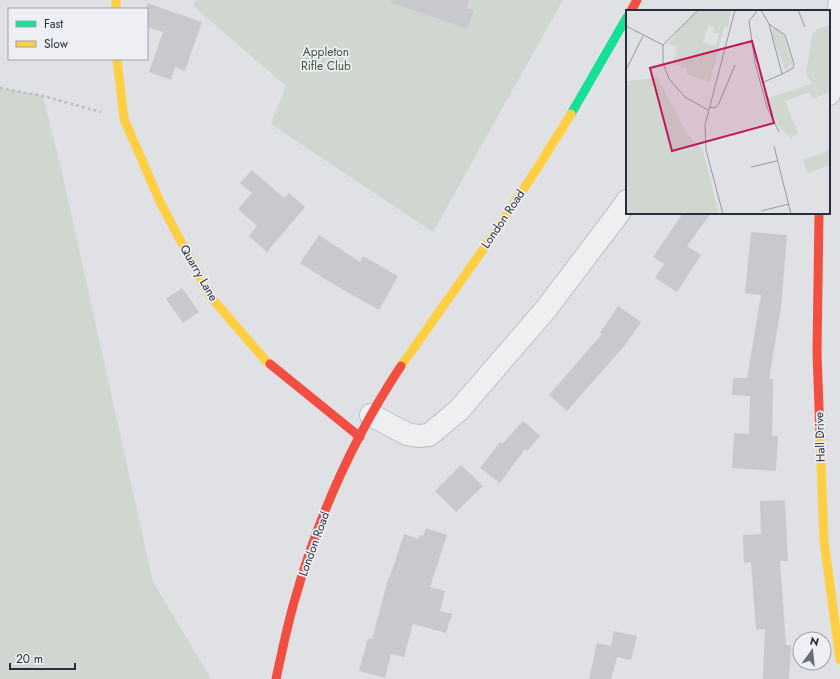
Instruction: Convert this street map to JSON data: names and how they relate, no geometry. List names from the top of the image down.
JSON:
{
  "streets": {
    "main road": ["London Road", "Quarry Lane", "Hall Drive"]
  },
  "crossings": [
    ["London Road", "Quarry Lane"]
  ],
  "parks": ["Appleton Rifle Club"],
  "legend": ["Fast", "Slow"],
  "scale_bar": "20 m",
  "north": "top"
}
